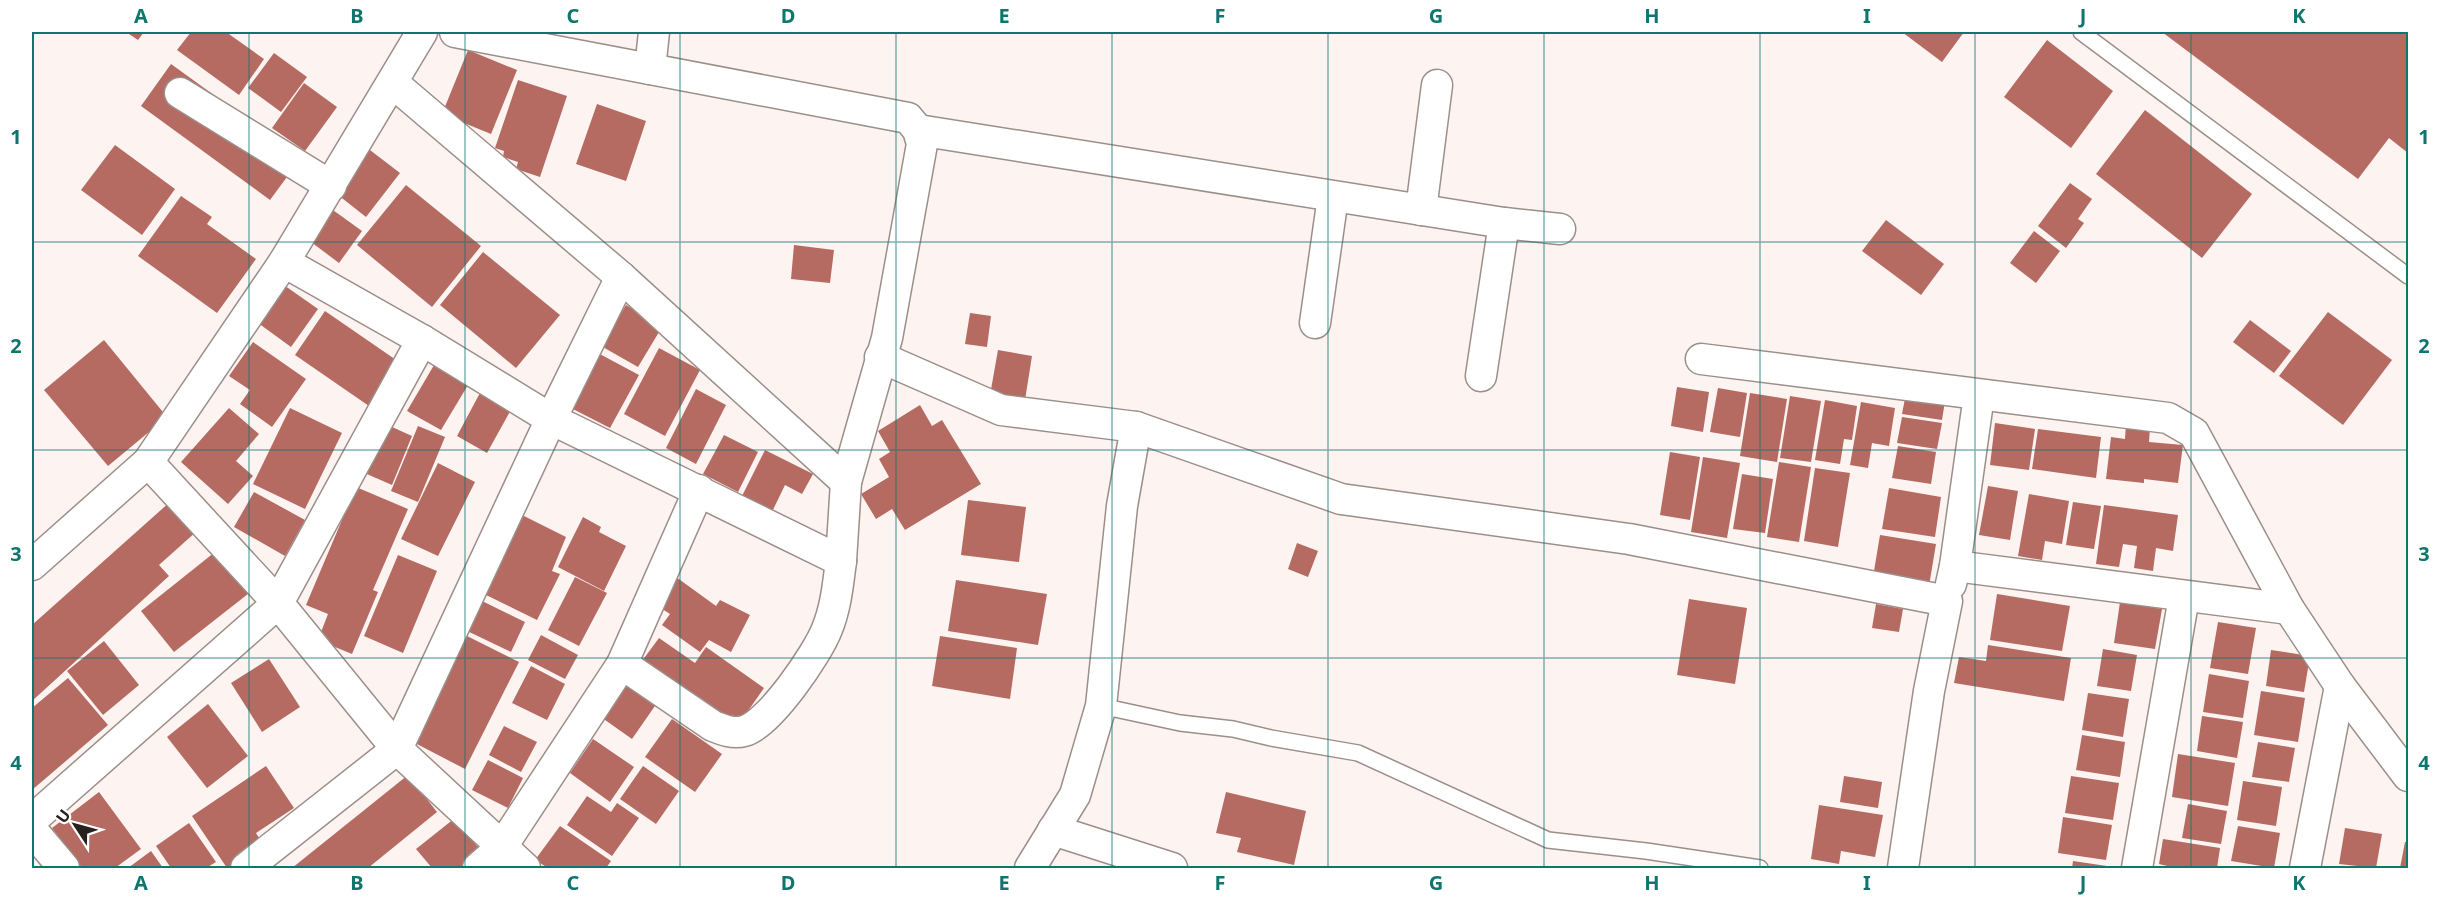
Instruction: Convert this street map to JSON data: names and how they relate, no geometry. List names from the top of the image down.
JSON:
{
  "north": "top left",
  "grid": {
    "columns": [
      "A",
      "B",
      "C",
      "D",
      "E",
      "F",
      "G",
      "H",
      "I",
      "J",
      "K"
    ],
    "rows": [
      "1",
      "2",
      "3",
      "4"
    ]
  }
}
